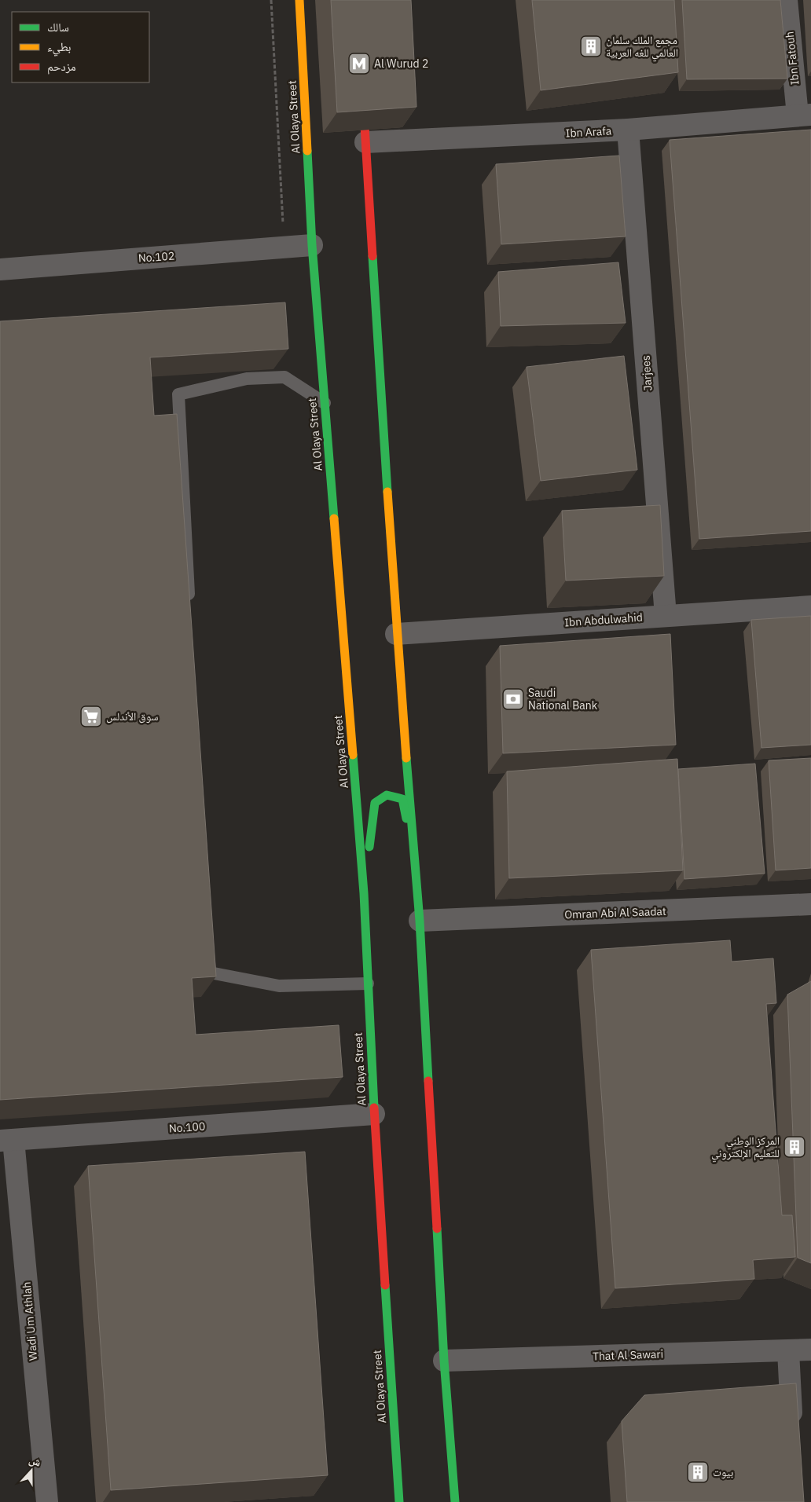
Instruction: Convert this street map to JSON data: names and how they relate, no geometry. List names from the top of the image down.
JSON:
{
  "streets": {
    "main road": ["Al Olaya Street"],
    "street": [
      "Ibn Fatouh",
      "Ibn Arafa",
      "No.102",
      "Jarjees",
      "Ibn Abdulwahid",
      "Omran Abi Al Saadat",
      "No.100",
      "Wadi Um Athlah",
      "That Al Sawari"
    ]
  },
  "crossings": [
    ["Ibn Fatouh", "Ibn Arafa"],
    ["Al Olaya Street", "No.102"],
    ["Al Olaya Street", "No.100"],
    ["Ibn Arafa", "Jarjees"],
    ["Jarjees", "Ibn Abdulwahid"],
    ["No.100", "Wadi Um Athlah"]
  ],
  "places": {
    "building": ["مجمع الملك سلمان العالمي للغه العربية", "المركز الوطني للتعليم الإلكتروني", "بيوت"],
    "metro station": ["Al Wurud 2"],
    "bank": ["Saudi National Bank"],
    "supermarket": ["سوق الأندلس"]
  },
  "legend": ["سالك", "بطيء", "مزدحم"],
  "north": "top"
}
